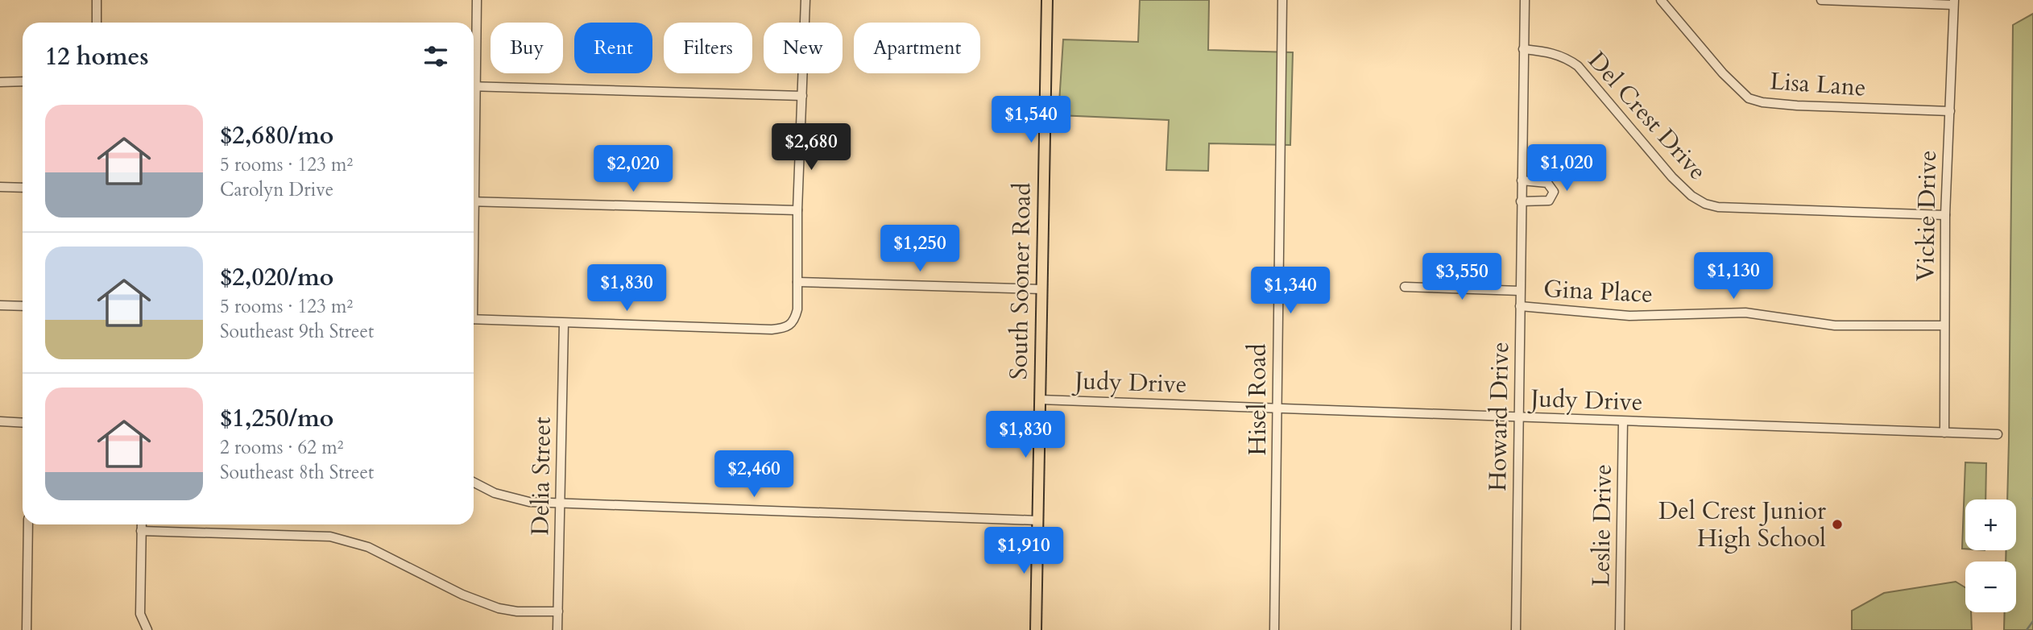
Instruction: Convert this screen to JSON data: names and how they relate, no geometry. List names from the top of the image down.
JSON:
{
  "streets": {
    "main road": ["South Sooner Road"],
    "street": [
      "Lisa Lane",
      "Del Crest Drive",
      "Vickie Drive",
      "Gina Place",
      "Judy Drive",
      "Hisel Road",
      "Howard Drive",
      "Delia Street",
      "Leslie Drive"
    ]
  },
  "crossings": [
    ["Lisa Lane", "Vickie Drive"],
    ["Del Crest Drive", "Vickie Drive"],
    ["Del Crest Drive", "Howard Drive"],
    ["Vickie Drive", "Gina Place"],
    ["Vickie Drive", "Judy Drive"],
    ["South Sooner Road", "Judy Drive"],
    ["Gina Place", "Howard Drive"],
    ["Judy Drive", "Hisel Road"],
    ["Judy Drive", "Howard Drive"],
    ["Judy Drive", "Leslie Drive"]
  ],
  "places": ["Del Crest Junior High School"],
  "page": {
    "chip": [
      "Buy",
      "Rent",
      "Filters",
      "New",
      "Apartment"
    ],
    "heading": "12 homes",
    "list": [
      {
        "name": "$2,680/mo",
        "note": "5 rooms · 123 m² · Carolyn Drive"
      },
      {
        "name": "$2,020/mo",
        "note": "5 rooms · 123 m² · Southeast 9th Street"
      },
      {
        "name": "$1,250/mo",
        "note": "2 rooms · 62 m² · Southeast 8th Street"
      }
    ],
    "price": [
      "$1,540",
      "$2,680",
      "$1,020",
      "$2,020",
      "$1,250",
      "$1,130",
      "$3,550",
      "$1,830",
      "$1,340",
      "$1,830",
      "$2,460",
      "$1,910"
    ],
    "map_buttons": ["+", "−"]
  }
}
